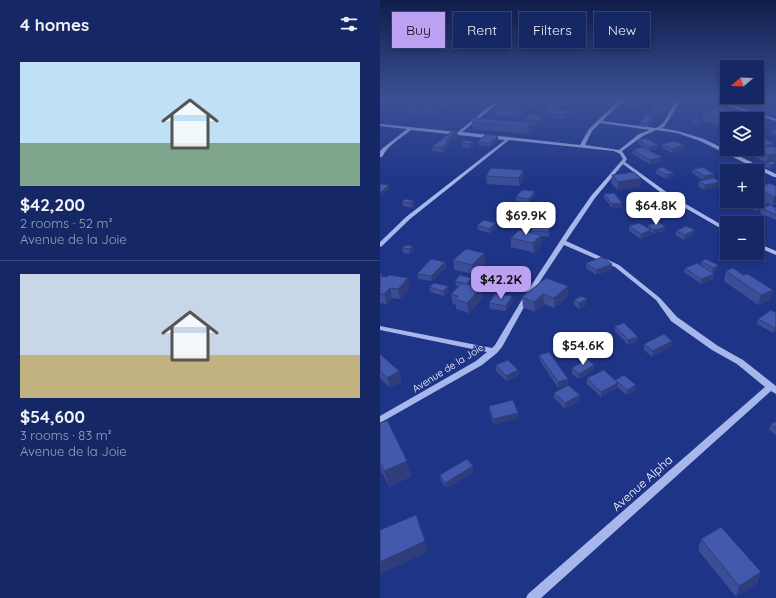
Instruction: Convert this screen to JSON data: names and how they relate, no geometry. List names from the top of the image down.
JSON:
{
  "streets": {
    "street": ["Avenue de la Joie", "Avenue Alpha"]
  },
  "north": "left",
  "page": {
    "heading": "4 homes",
    "chip": [
      "Buy",
      "Rent",
      "Filters",
      "New"
    ],
    "list": [
      {
        "name": "$42,200",
        "note": "2 rooms · 52 m² · Avenue de la Joie"
      },
      {
        "name": "$54,600",
        "note": "3 rooms · 83 m² · Avenue de la Joie"
      }
    ],
    "map_buttons": ["+", "−"],
    "price": [
      "$64.8K",
      "$69.9K",
      "$42.2K",
      "$54.6K"
    ]
  }
}
